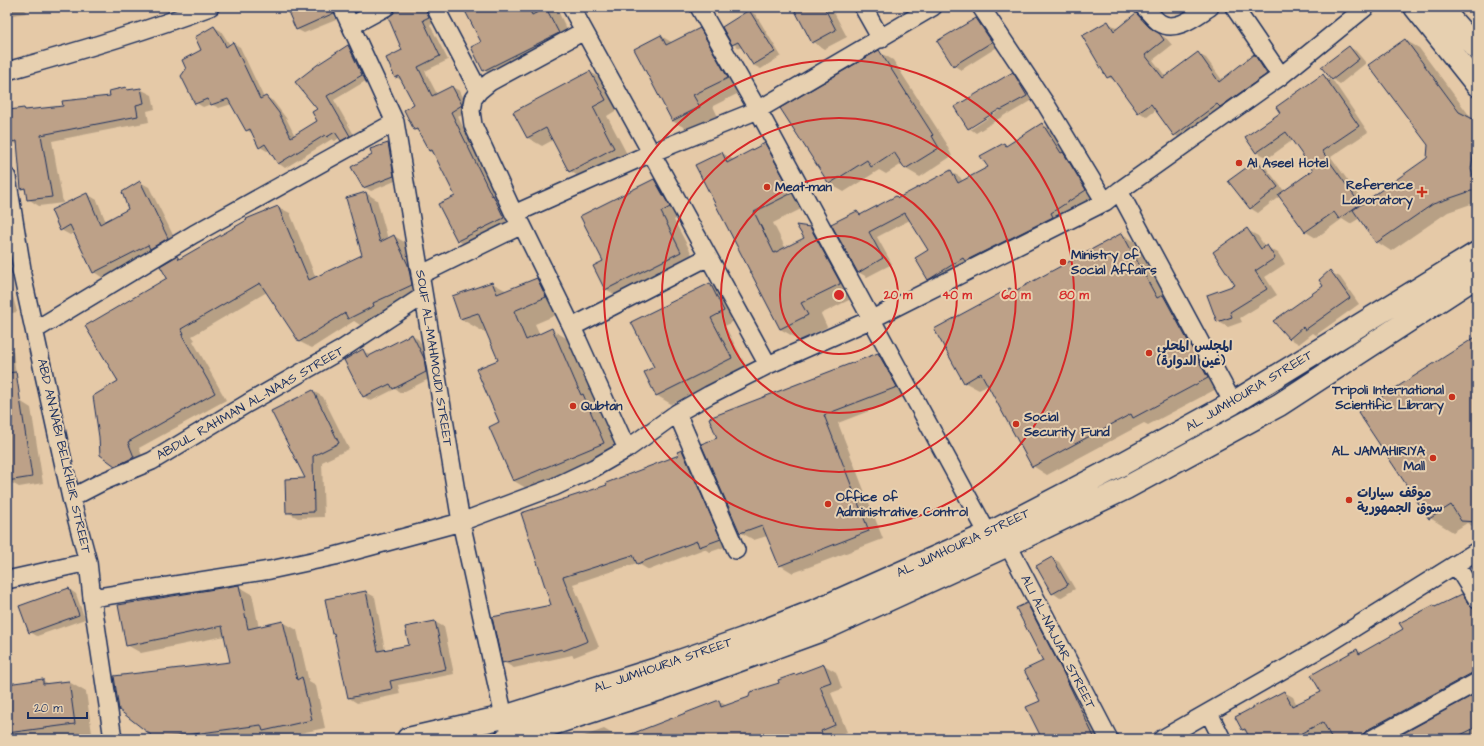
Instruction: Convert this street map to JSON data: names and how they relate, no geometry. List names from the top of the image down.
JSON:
{
  "streets": {
    "main road": ["AL JUMHOURIA STREET"],
    "street": [
      "SOUF AL-MAHMOUDI STREET",
      "ABDUL RAHMAN AL-NAAS STREET",
      "ABD AN-NABI BELKHEIR STREET",
      "ALI AL-NAJJAR STREET"
    ]
  },
  "crossings": [
    ["SOUF AL-MAHMOUDI STREET", "AL JUMHOURIA STREET"],
    ["SOUF AL-MAHMOUDI STREET", "ABDUL RAHMAN AL-NAAS STREET"],
    ["AL JUMHOURIA STREET", "ALI AL-NAJJAR STREET"],
    ["ABDUL RAHMAN AL-NAAS STREET", "ABD AN-NABI BELKHEIR STREET"]
  ],
  "places": {
    "other": [
      "Al Aseel Hotel",
      "Meat-man",
      "Ministry of Social Affairs",
      "المجلس المحلي (عين الدوارة)",
      "Tripoli International Scientific Library",
      "Qubtan",
      "Social Security Fund",
      "AL JAMAHIRIYA Mall",
      "موقف سيارات سوق الجمهورية",
      "Office of Administrative Control"
    ],
    "health": ["Reference Laboratory"]
  },
  "scale_bar": "20 m",
  "rings": [
    "20 m",
    "40 m",
    "60 m",
    "80 m"
  ]
}
